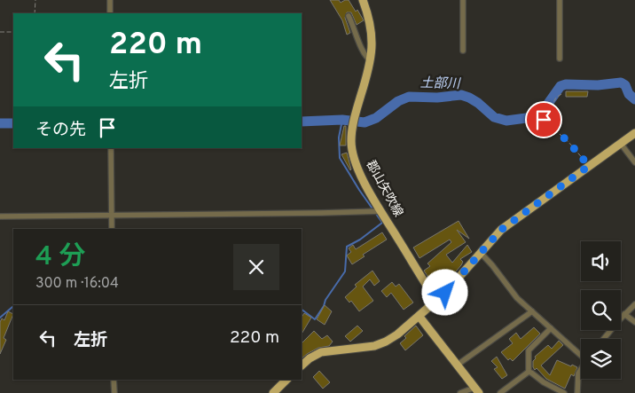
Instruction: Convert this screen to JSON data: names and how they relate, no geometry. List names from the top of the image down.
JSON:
{
  "streets": {
    "main road": ["郡山矢吹線"]
  },
  "water": ["土部川"],
  "page": {
    "turn": ["220 m", "左折"],
    "then": "その先",
    "heading": ["4 分", "300 m · 16:04"],
    "list": [
      {
        "name": "左折",
        "value": "220 m"
      }
    ]
  }
}
